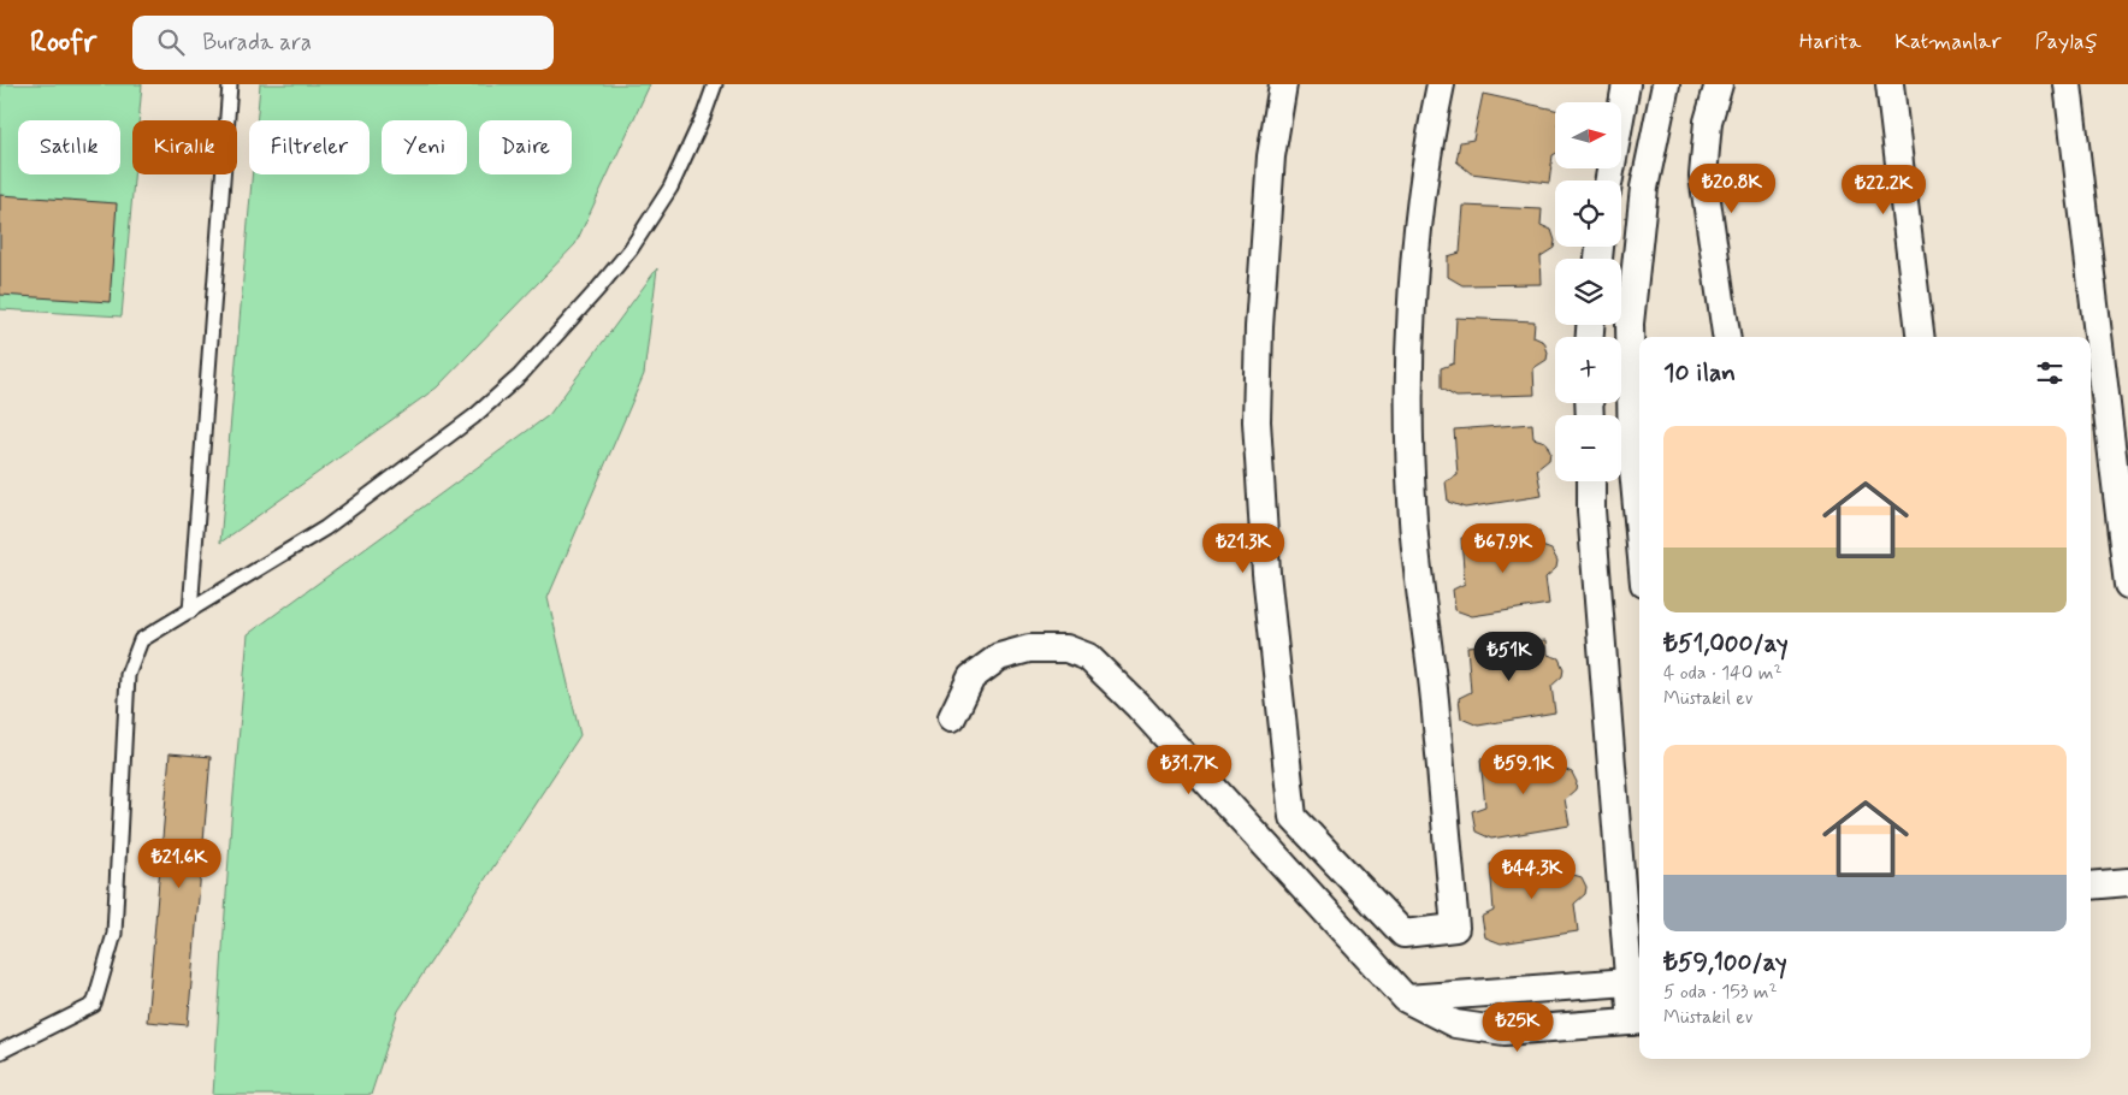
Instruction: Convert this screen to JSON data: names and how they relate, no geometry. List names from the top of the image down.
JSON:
{
  "north": "right",
  "page": {
    "header": "Roofr",
    "search": "Burada ara",
    "nav": ["Harita", "Katmanlar", "Paylaş"],
    "map_buttons": ["+", "−"],
    "chip": [
      "Satılık",
      "Kiralık",
      "Filtreler",
      "Yeni",
      "Daire"
    ],
    "price": [
      "₺20.8K",
      "₺22.2K",
      "₺21.3K",
      "₺67.9K",
      "₺51K",
      "₺31.7K",
      "₺59.1K",
      "₺21.6K",
      "₺44.3K",
      "₺25K"
    ],
    "heading": "10 ilan",
    "list": [
      {
        "name": "₺51,000/ay",
        "note": "4 oda · 140 m² · Müstakil ev"
      },
      {
        "name": "₺59,100/ay",
        "note": "5 oda · 153 m² · Müstakil ev"
      }
    ]
  }
}
